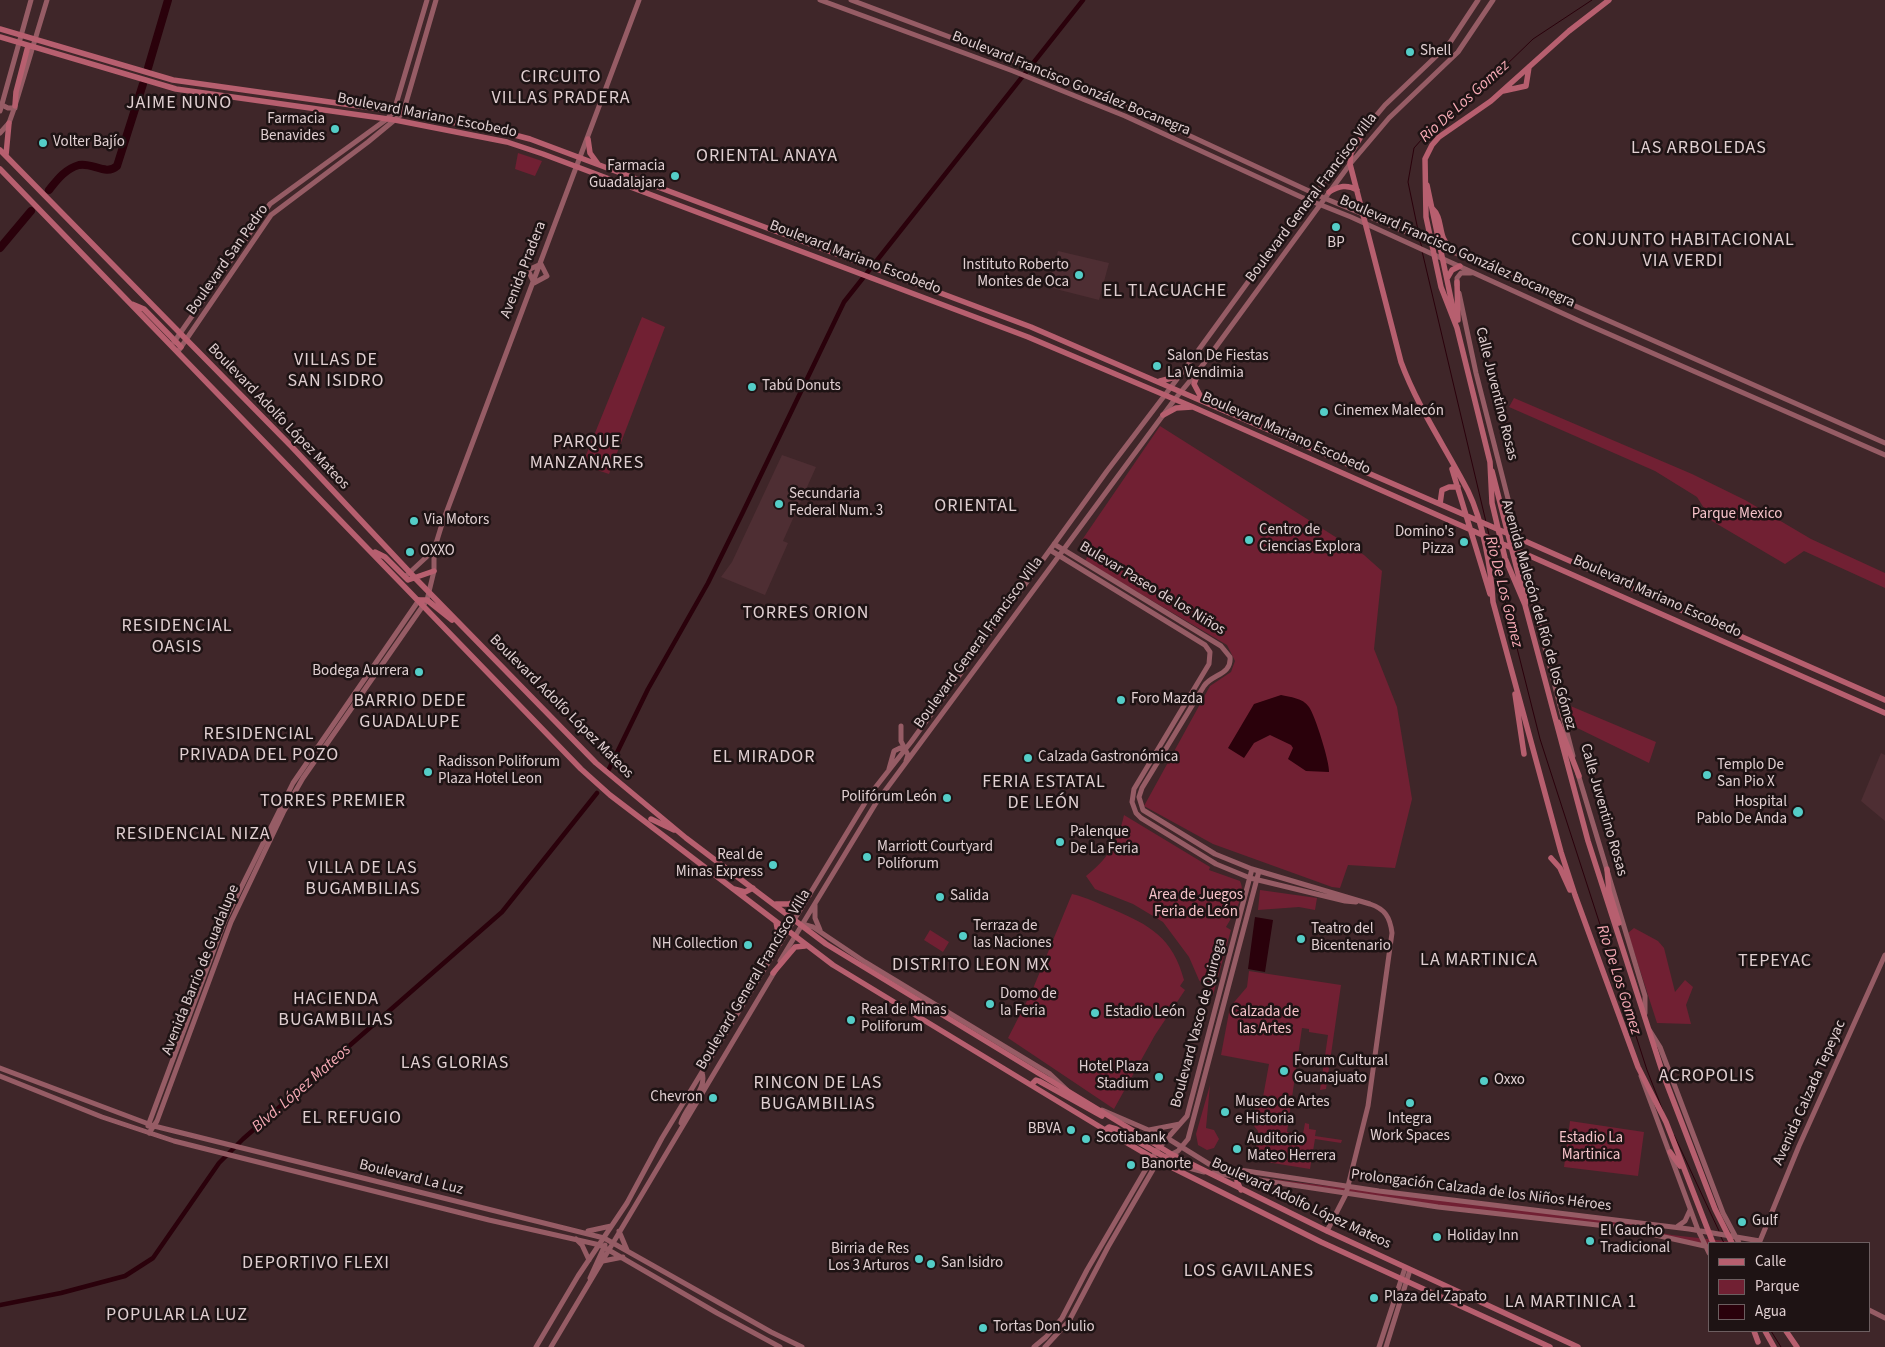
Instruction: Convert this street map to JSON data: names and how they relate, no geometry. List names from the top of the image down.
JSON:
{
  "streets": {
    "main road": ["Boulevard Mariano Escobedo", "Boulevard Adolfo López Mateos", "Avenida Malecón del Río de los Gómez"],
    "street": [
      "Boulevard Francisco González Bocanegra",
      "Boulevard General Francisco Villa",
      "Boulevard San Pedro",
      "Avenida Pradera",
      "Calle Juventino Rosas",
      "Bulevar Paseo de los Niños",
      "Avenida Barrio de Guadalupe",
      "Boulevard Vasco de Quiroga",
      "Avenida Calzada Tepeyac",
      "Boulevard La Luz",
      "Prolongación Calzada de los Niños Héroes"
    ]
  },
  "crossings": [
    ["Boulevard Francisco González Bocanegra", "Boulevard General Francisco Villa"],
    ["Boulevard Francisco González Bocanegra", "Avenida Malecón del Río de los Gómez"],
    ["Boulevard Mariano Escobedo", "Boulevard General Francisco Villa"],
    ["Boulevard Mariano Escobedo", "Boulevard San Pedro"],
    ["Boulevard Mariano Escobedo", "Avenida Pradera"],
    ["Boulevard Mariano Escobedo", "Calle Juventino Rosas"],
    ["Boulevard Mariano Escobedo", "Avenida Malecón del Río de los Gómez"],
    ["Boulevard General Francisco Villa", "Boulevard Adolfo López Mateos"],
    ["Boulevard General Francisco Villa", "Bulevar Paseo de los Niños"],
    ["Boulevard General Francisco Villa", "Avenida Malecón del Río de los Gómez"],
    ["Boulevard General Francisco Villa", "Boulevard La Luz"],
    ["Boulevard San Pedro", "Boulevard Adolfo López Mateos"],
    ["Avenida Pradera", "Boulevard Adolfo López Mateos"],
    ["Avenida Pradera", "Avenida Barrio de Guadalupe"],
    ["Calle Juventino Rosas", "Avenida Malecón del Río de los Gómez"],
    ["Boulevard Adolfo López Mateos", "Bulevar Paseo de los Niños"],
    ["Boulevard Adolfo López Mateos", "Avenida Barrio de Guadalupe"],
    ["Boulevard Adolfo López Mateos", "Boulevard Vasco de Quiroga"],
    ["Boulevard Adolfo López Mateos", "Prolongación Calzada de los Niños Héroes"],
    ["Bulevar Paseo de los Niños", "Boulevard Vasco de Quiroga"],
    ["Bulevar Paseo de los Niños", "Prolongación Calzada de los Niños Héroes"],
    ["Avenida Malecón del Río de los Gómez", "Prolongación Calzada de los Niños Héroes"],
    ["Avenida Barrio de Guadalupe", "Boulevard La Luz"],
    ["Boulevard Vasco de Quiroga", "Prolongación Calzada de los Niños Héroes"],
    ["Avenida Calzada Tepeyac", "Prolongación Calzada de los Niños Héroes"]
  ],
  "districts": [
    "CIRCUITO VILLAS PRADERA",
    "JAIME NUNO",
    "LAS ARBOLEDAS",
    "ORIENTAL ANAYA",
    "CONJUNTO HABITACIONAL VIA VERDI",
    "EL TLACUACHE",
    "VILLAS DE SAN ISIDRO",
    "PARQUE MANZANARES",
    "ORIENTAL",
    "TORRES ORION",
    "RESIDENCIAL OASIS",
    "BARRIO DEDE GUADALUPE",
    "RESIDENCIAL PRIVADA DEL POZO",
    "EL MIRADOR",
    "FERIA ESTATAL DE LEÓN",
    "TORRES PREMIER",
    "RESIDENCIAL NIZA",
    "VILLA DE LAS BUGAMBILIAS",
    "LA MARTINICA",
    "TEPEYAC",
    "DISTRITO LEON MX",
    "HACIENDA BUGAMBILIAS",
    "LAS GLORIAS",
    "ACROPOLIS",
    "RINCON DE LAS BUGAMBILIAS",
    "EL REFUGIO",
    "DEPORTIVO FLEXI",
    "LOS GAVILANES",
    "LA MARTINICA 1",
    "POPULAR LA LUZ"
  ],
  "water": ["Rio De Los Gomez", "Blvd. López Mateos"],
  "parks": [
    "Parque Mexico",
    "Area de Juegos Feria de León",
    "Calzada de las Artes",
    "Estadio La Martinica"
  ],
  "places": [
    "Shell",
    "Farmacia Benavides",
    "Volter Bajío",
    "Farmacia Guadalajara",
    "BP",
    "Instituto Roberto Montes de Oca",
    "Salon De Fiestas La Vendimia",
    "Tabú Donuts",
    "Cinemex Malecón",
    "Secundaria Federal Num. 3",
    "Via Motors",
    "Centro de Ciencias Explora",
    "Domino's Pizza",
    "OXXO",
    "Bodega Aurrera",
    "Foro Mazda",
    "Calzada Gastronómica",
    "Radisson Poliforum Plaza Hotel Leon",
    "Templo De San Pio X",
    "Polifórum León",
    "Hospital Pablo De Anda",
    "Palenque De La Feria",
    "Marriott Courtyard Poliforum",
    "Real de Minas Express",
    "Salida",
    "Terraza de las Naciones",
    "Teatro del Bicentenario",
    "NH Collection",
    "Domo de la Feria",
    "Estadio León",
    "Real de Minas Poliforum",
    "Forum Cultural Guanajuato",
    "Hotel Plaza Stadium",
    "Oxxo",
    "Chevron",
    "Integra Work Spaces",
    "Museo de Artes e Historia",
    "BBVA",
    "Scotiabank",
    "Auditorio Mateo Herrera",
    "Banorte",
    "Gulf",
    "Holiday Inn",
    "El Gaucho Tradicional",
    "Birria de Res Los 3 Arturos",
    "San Isidro",
    "Plaza del Zapato",
    "Tortas Don Julio"
  ],
  "legend": ["Calle", "Parque", "Agua"]
}
